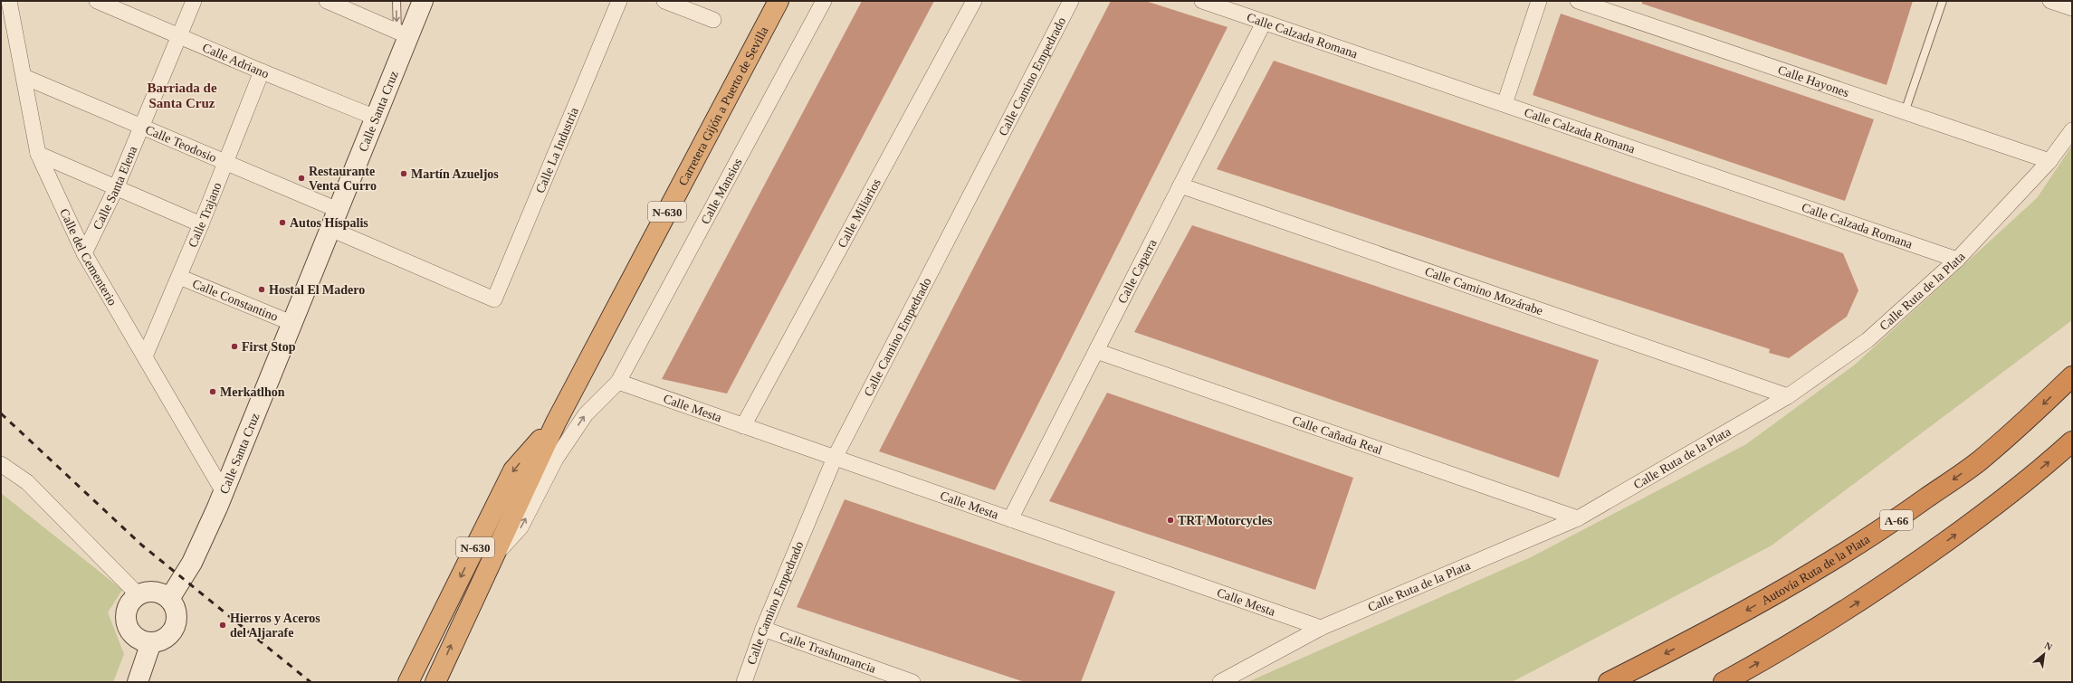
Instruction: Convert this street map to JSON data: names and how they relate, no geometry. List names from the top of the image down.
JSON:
{
  "streets": {
    "highway": [
      "Carretera Gijón a Puerto de Sevilla",
      "N-630",
      "A-66",
      "Autovía Ruta de la Plata"
    ],
    "main road": ["Calle Santa Cruz"],
    "street": [
      "Calle Calzada Romana",
      "Calle Adriano",
      "Calle Camino Empedrado",
      "Calle Hayones",
      "Calle Teodosio",
      "Calle La Industria",
      "Calle Santa Elena",
      "Calle Mansios",
      "Calle Miliarios",
      "Calle Trajano",
      "Calle del Cementerio",
      "Calle Caparra",
      "Calle Ruta de la Plata",
      "Calle Camino Mozárabe",
      "Calle Constantino",
      "Calle Mesta",
      "Calle Cañada Real",
      "Calle Trashumancia"
    ]
  },
  "crossings": [
    ["Calle Calzada Romana", "Calle Caparra"],
    ["Calle Calzada Romana", "Calle Ruta de la Plata"],
    ["Calle Adriano", "Calle Santa Cruz"],
    ["Calle Adriano", "Calle Santa Elena"],
    ["Calle Adriano", "Calle Trajano"],
    ["Calle Camino Empedrado", "Calle Mesta"],
    ["Calle Camino Empedrado", "Calle Trashumancia"],
    ["Calle Hayones", "Calle Ruta de la Plata"],
    ["Carretera Gijón a Puerto de Sevilla", "Calle Mansios"],
    ["Calle Santa Cruz", "Calle Teodosio"],
    ["Calle Santa Cruz", "Calle La Industria"],
    ["Calle Santa Cruz", "Calle del Cementerio"],
    ["Calle Santa Cruz", "Calle Constantino"],
    ["Calle Teodosio", "Calle Santa Elena"],
    ["Calle Teodosio", "Calle Trajano"],
    ["Calle Teodosio", "Calle del Cementerio"],
    ["Calle Santa Elena", "Calle del Cementerio"],
    ["Calle Mansios", "Calle Mesta"],
    ["Calle Miliarios", "Calle Mesta"],
    ["Calle Trajano", "Calle del Cementerio"],
    ["Calle Trajano", "Calle Constantino"],
    ["Calle Caparra", "Calle Camino Mozárabe"],
    ["Calle Caparra", "Calle Mesta"],
    ["Calle Caparra", "Calle Cañada Real"],
    ["Calle Ruta de la Plata", "Calle Camino Mozárabe"],
    ["Calle Ruta de la Plata", "Calle Mesta"],
    ["Calle Ruta de la Plata", "Calle Cañada Real"]
  ],
  "districts": ["Barriada de Santa Cruz"],
  "places": [
    "Martín Azueljos",
    "Restaurante Venta Curro",
    "Autos Híspalis",
    "Hostal El Madero",
    "First Stop",
    "Merkatlhon",
    "TRT Motorcycles",
    "Hierros y Aceros del Aljarafe"
  ],
  "north": "top right"
}
